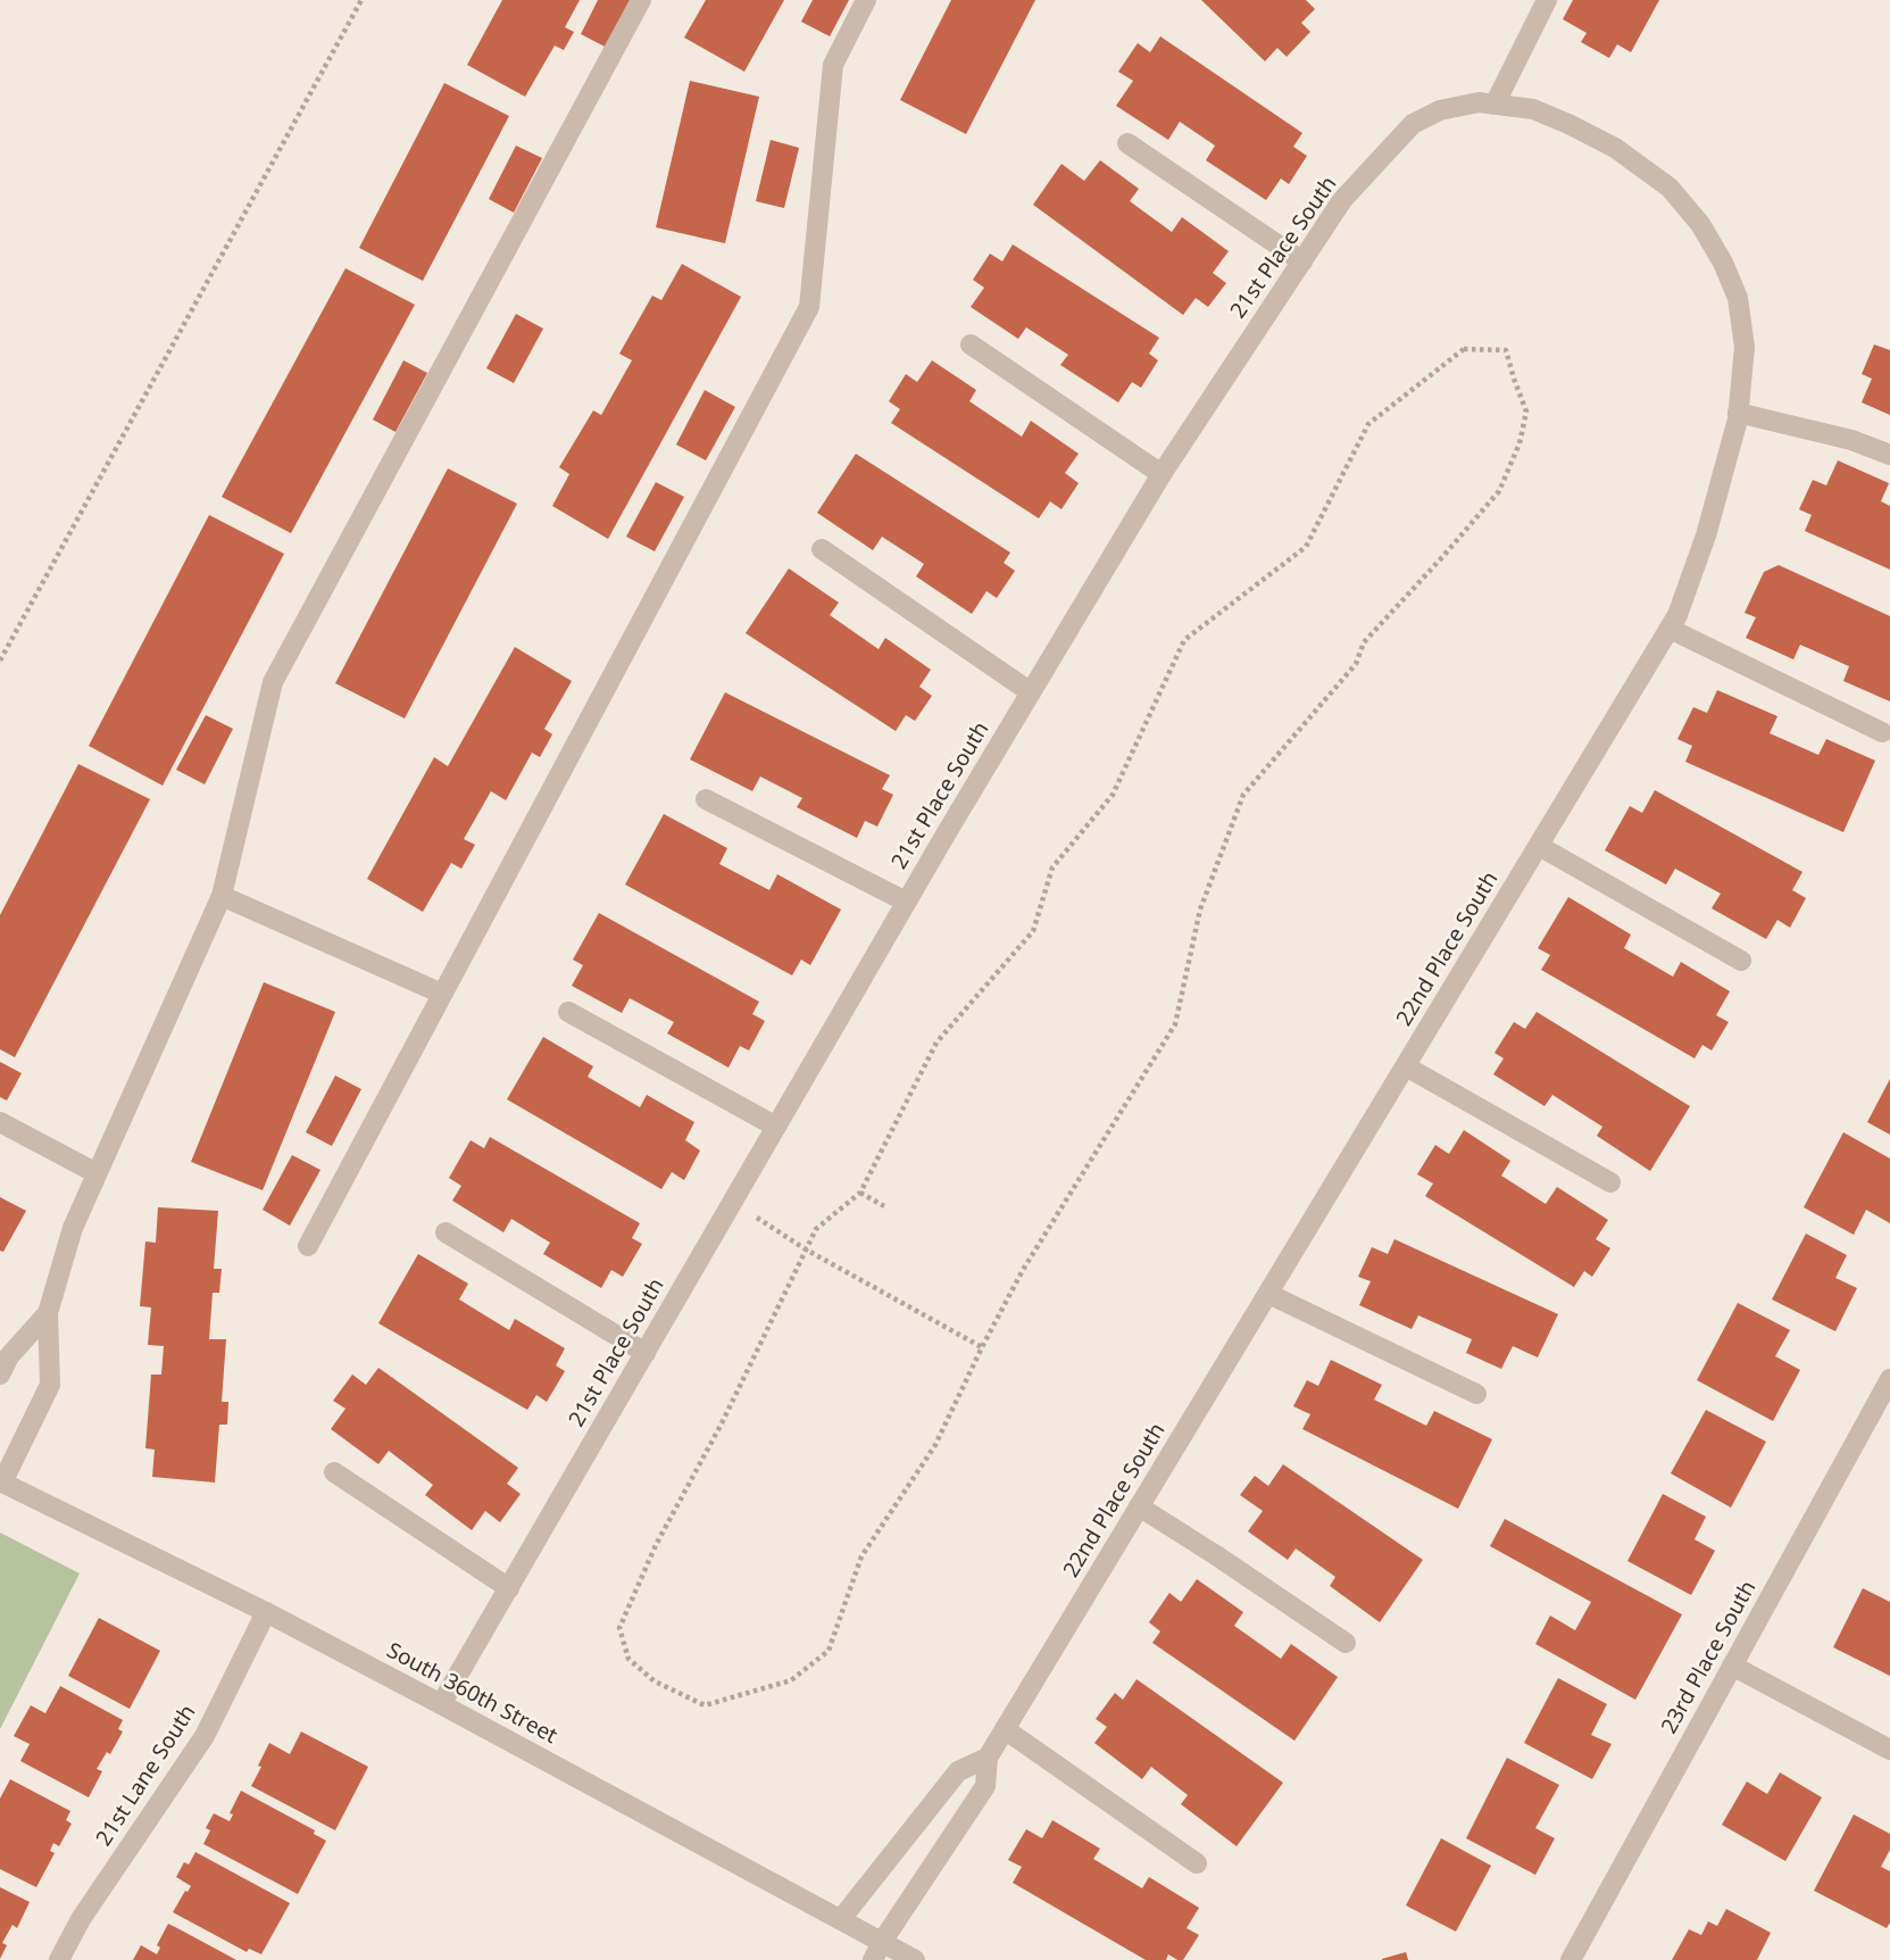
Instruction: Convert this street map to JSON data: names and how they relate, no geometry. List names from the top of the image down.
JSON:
{
  "streets": {
    "street": [
      "21st Place South",
      "22nd Place South",
      "23rd Place South",
      "South 360th Street",
      "21st Lane South"
    ]
  },
  "crossings": [
    ["21st Place South", "22nd Place South"],
    ["21st Place South", "South 360th Street"],
    ["22nd Place South", "South 360th Street"],
    ["South 360th Street", "21st Lane South"]
  ]
}
